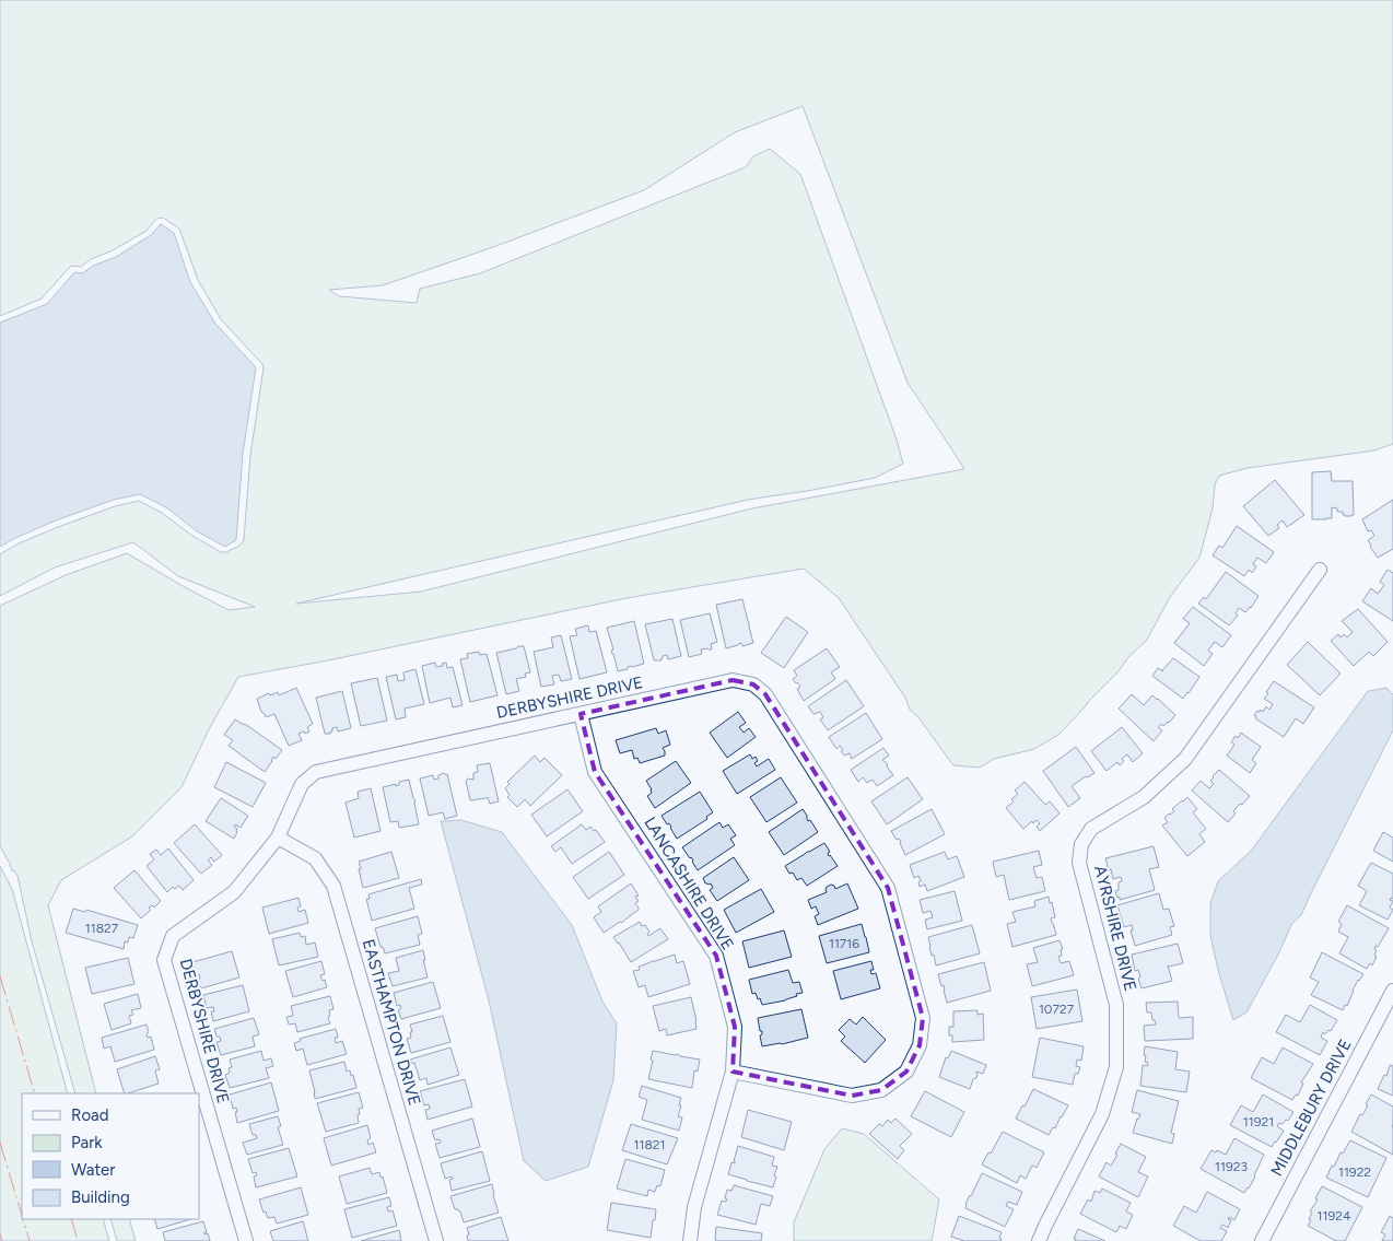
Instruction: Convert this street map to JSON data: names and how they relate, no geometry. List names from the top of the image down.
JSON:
{
  "streets": {
    "street": [
      "DERBYSHIRE DRIVE",
      "LANCASHIRE DRIVE",
      "AYRSHIRE DRIVE",
      "EASTHAMPTON DRIVE",
      "MIDDLEBURY DRIVE"
    ]
  },
  "crossings": [
    ["DERBYSHIRE DRIVE", "LANCASHIRE DRIVE"],
    ["DERBYSHIRE DRIVE", "EASTHAMPTON DRIVE"]
  ],
  "house_numbers": [
    "11827",
    "11716",
    "10727",
    "11921",
    "11821",
    "11923",
    "11922",
    "11924"
  ],
  "legend": [
    "Road",
    "Park",
    "Water",
    "Building"
  ]
}
